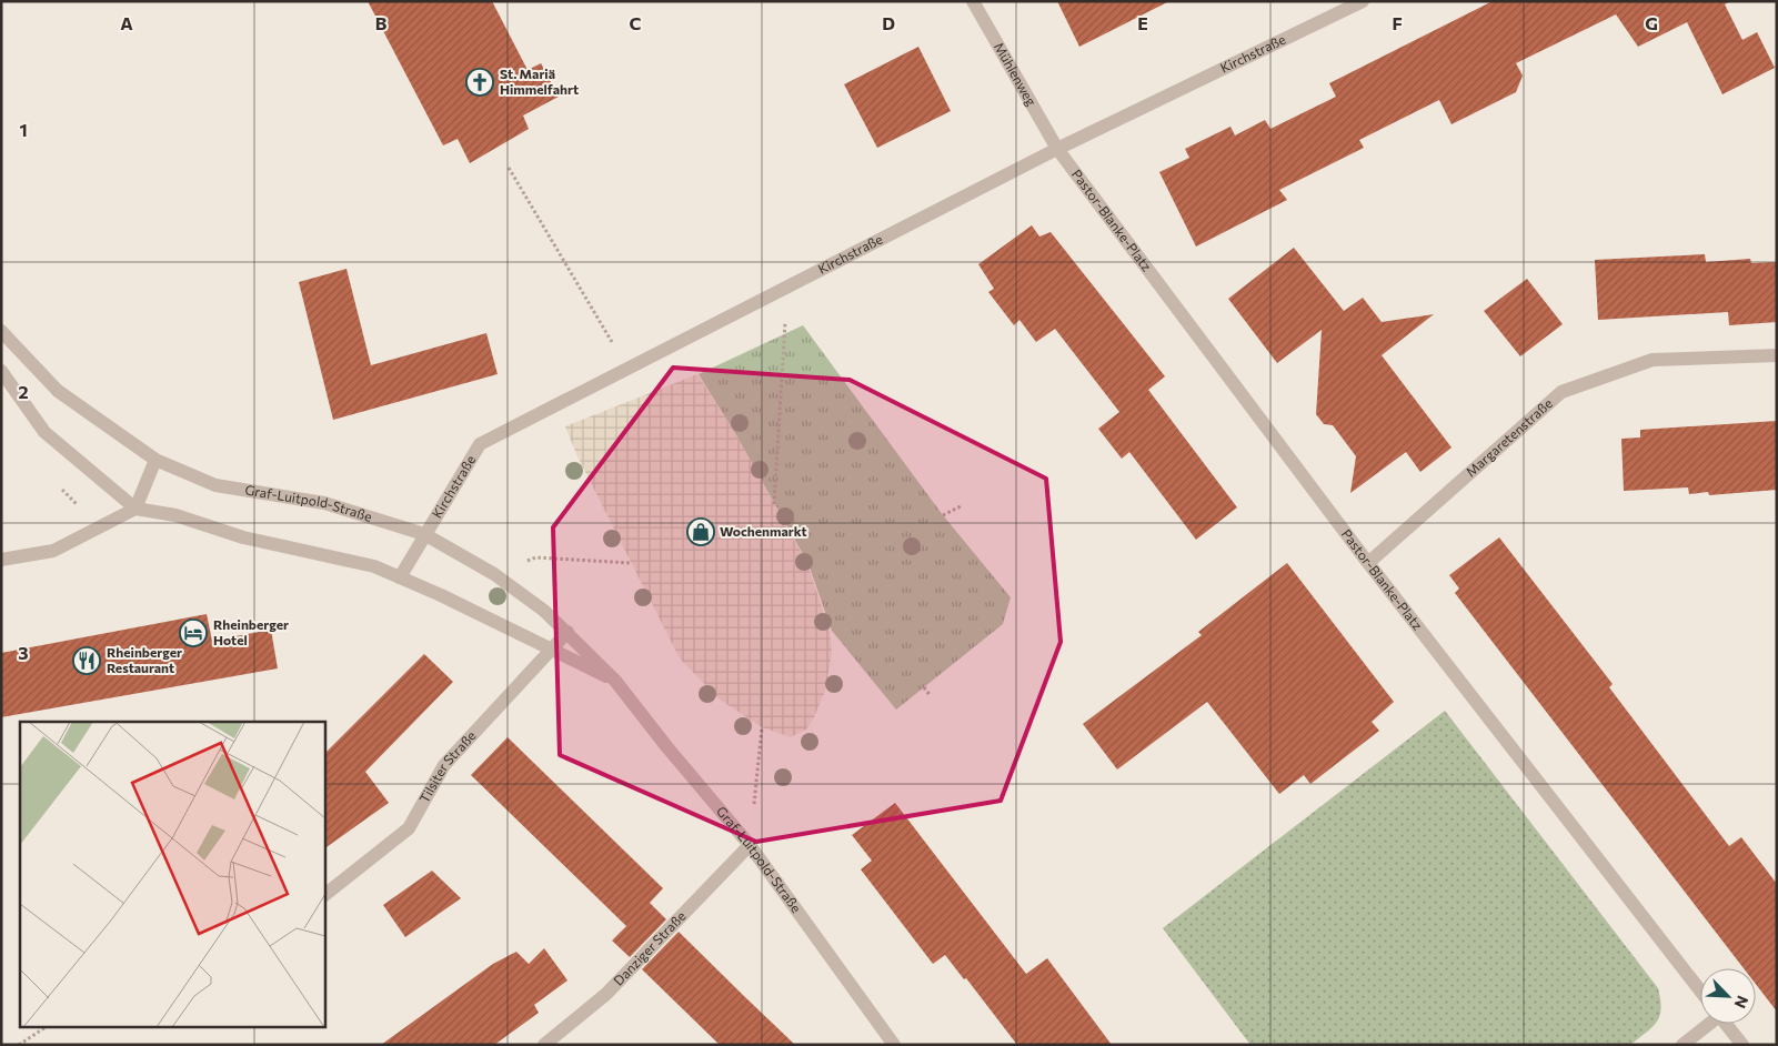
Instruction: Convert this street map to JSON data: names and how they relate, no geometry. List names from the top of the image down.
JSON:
{
  "streets": {
    "street": [
      "Kirchstraße",
      "Mühlenweg",
      "Pastor-Blanke-Platz",
      "Margaretenstraße",
      "Graf-Luitpold-Straße",
      "Tilsiter Straße",
      "Danziger Straße"
    ]
  },
  "crossings": [
    ["Kirchstraße", "Mühlenweg"],
    ["Kirchstraße", "Pastor-Blanke-Platz"],
    ["Kirchstraße", "Graf-Luitpold-Straße"],
    ["Mühlenweg", "Pastor-Blanke-Platz"],
    ["Pastor-Blanke-Platz", "Margaretenstraße"],
    ["Graf-Luitpold-Straße", "Tilsiter Straße"],
    ["Graf-Luitpold-Straße", "Danziger Straße"]
  ],
  "places": {
    "church": ["St. Mariä Himmelfahrt"],
    "shop": ["Wochenmarkt"],
    "hotel": ["Rheinberger Hotel"],
    "restaurant": ["Rheinberger Restaurant"]
  },
  "north": "bottom right",
  "grid": {
    "columns": [
      "A",
      "B",
      "C",
      "D",
      "E",
      "F",
      "G"
    ],
    "rows": ["1", "2", "3"]
  }
}
